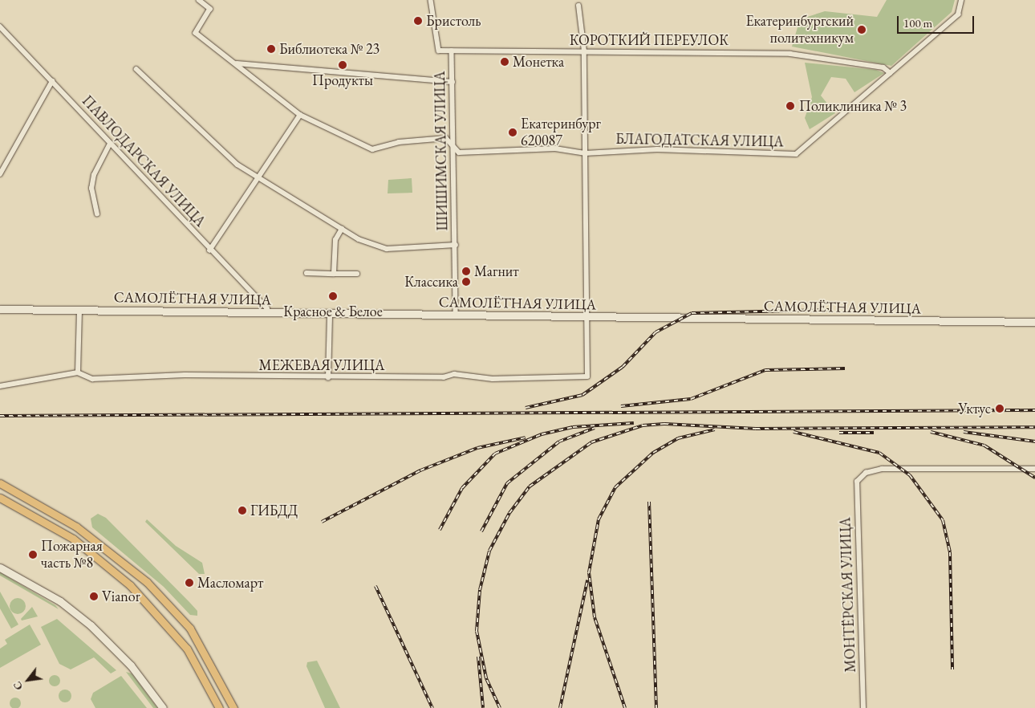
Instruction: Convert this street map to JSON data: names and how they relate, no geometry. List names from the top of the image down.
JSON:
{
  "streets": {
    "main road": ["САМОЛЁТНАЯ УЛИЦА"],
    "street": [
      "КОРОТКИЙ ПЕРЕУЛОК",
      "БЛАГОДАТСКАЯ УЛИЦА",
      "ШИШИМСКАЯ УЛИЦА",
      "ПАВЛОДАРСКАЯ УЛИЦА",
      "МЕЖЕВАЯ УЛИЦА",
      "МОНТЁРСКАЯ УЛИЦА"
    ]
  },
  "crossings": [
    ["КОРОТКИЙ ПЕРЕУЛОК", "БЛАГОДАТСКАЯ УЛИЦА"],
    ["КОРОТКИЙ ПЕРЕУЛОК", "ШИШИМСКАЯ УЛИЦА"],
    ["БЛАГОДАТСКАЯ УЛИЦА", "ШИШИМСКАЯ УЛИЦА"],
    ["ШИШИМСКАЯ УЛИЦА", "САМОЛЁТНАЯ УЛИЦА"],
    ["ПАВЛОДАРСКАЯ УЛИЦА", "САМОЛЁТНАЯ УЛИЦА"],
    ["САМОЛЁТНАЯ УЛИЦА", "МЕЖЕВАЯ УЛИЦА"]
  ],
  "places": [
    "Бристоль",
    "Екатеринбургский политехникум",
    "Библиотека № 23",
    "Монетка",
    "Продукты",
    "Поликлиника № 3",
    "Екатеринбург 620087",
    "Магнит",
    "Классика",
    "Красное & Белое",
    "Уктус",
    "ГИБДД",
    "Пожарная часть №8",
    "Масломарт",
    "Vianor"
  ],
  "scale_bar": "100 m",
  "north": "bottom left"
}
